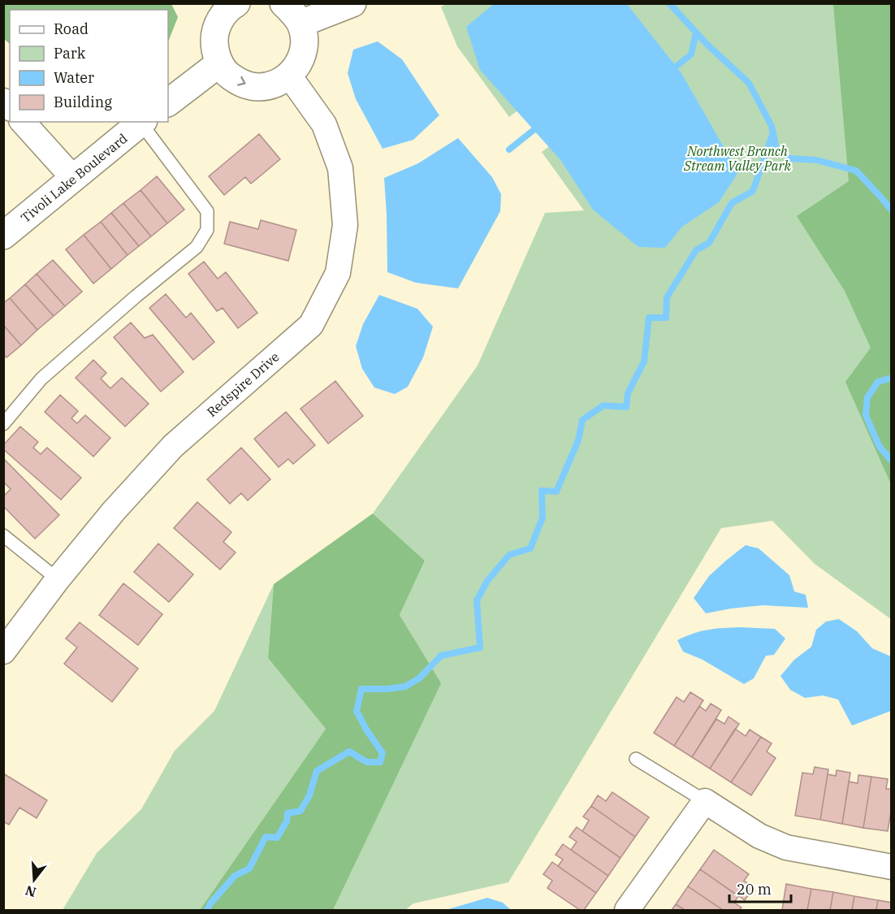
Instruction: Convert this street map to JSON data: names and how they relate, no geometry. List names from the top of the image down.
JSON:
{
  "streets": {
    "street": ["Tivoli Lake Boulevard", "Redspire Drive"]
  },
  "parks": ["Northwest Branch Stream Valley Park"],
  "legend": [
    "Road",
    "Park",
    "Water",
    "Building"
  ],
  "scale_bar": "20 m",
  "north": "bottom"
}
